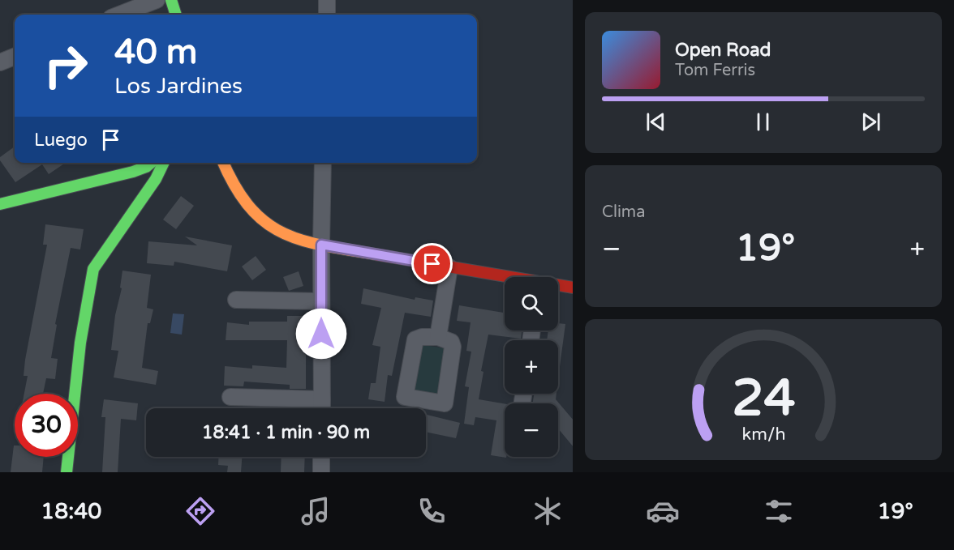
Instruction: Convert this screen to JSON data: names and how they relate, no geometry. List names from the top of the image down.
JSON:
{
  "page": {
    "turn": ["40 m", "Los Jardines"],
    "song": ["Open Road", "Tom Ferris"],
    "then": "Luego",
    "tile": "Clima",
    "heat": ["−", "19°", "+"],
    "map_buttons": ["+", "−"],
    "limit": "30",
    "trip": "18:41 · 1 min · 90 m",
    "tabs": ["18:40", "19°"],
    "gauge": ["24", "km/h"]
  }
}
